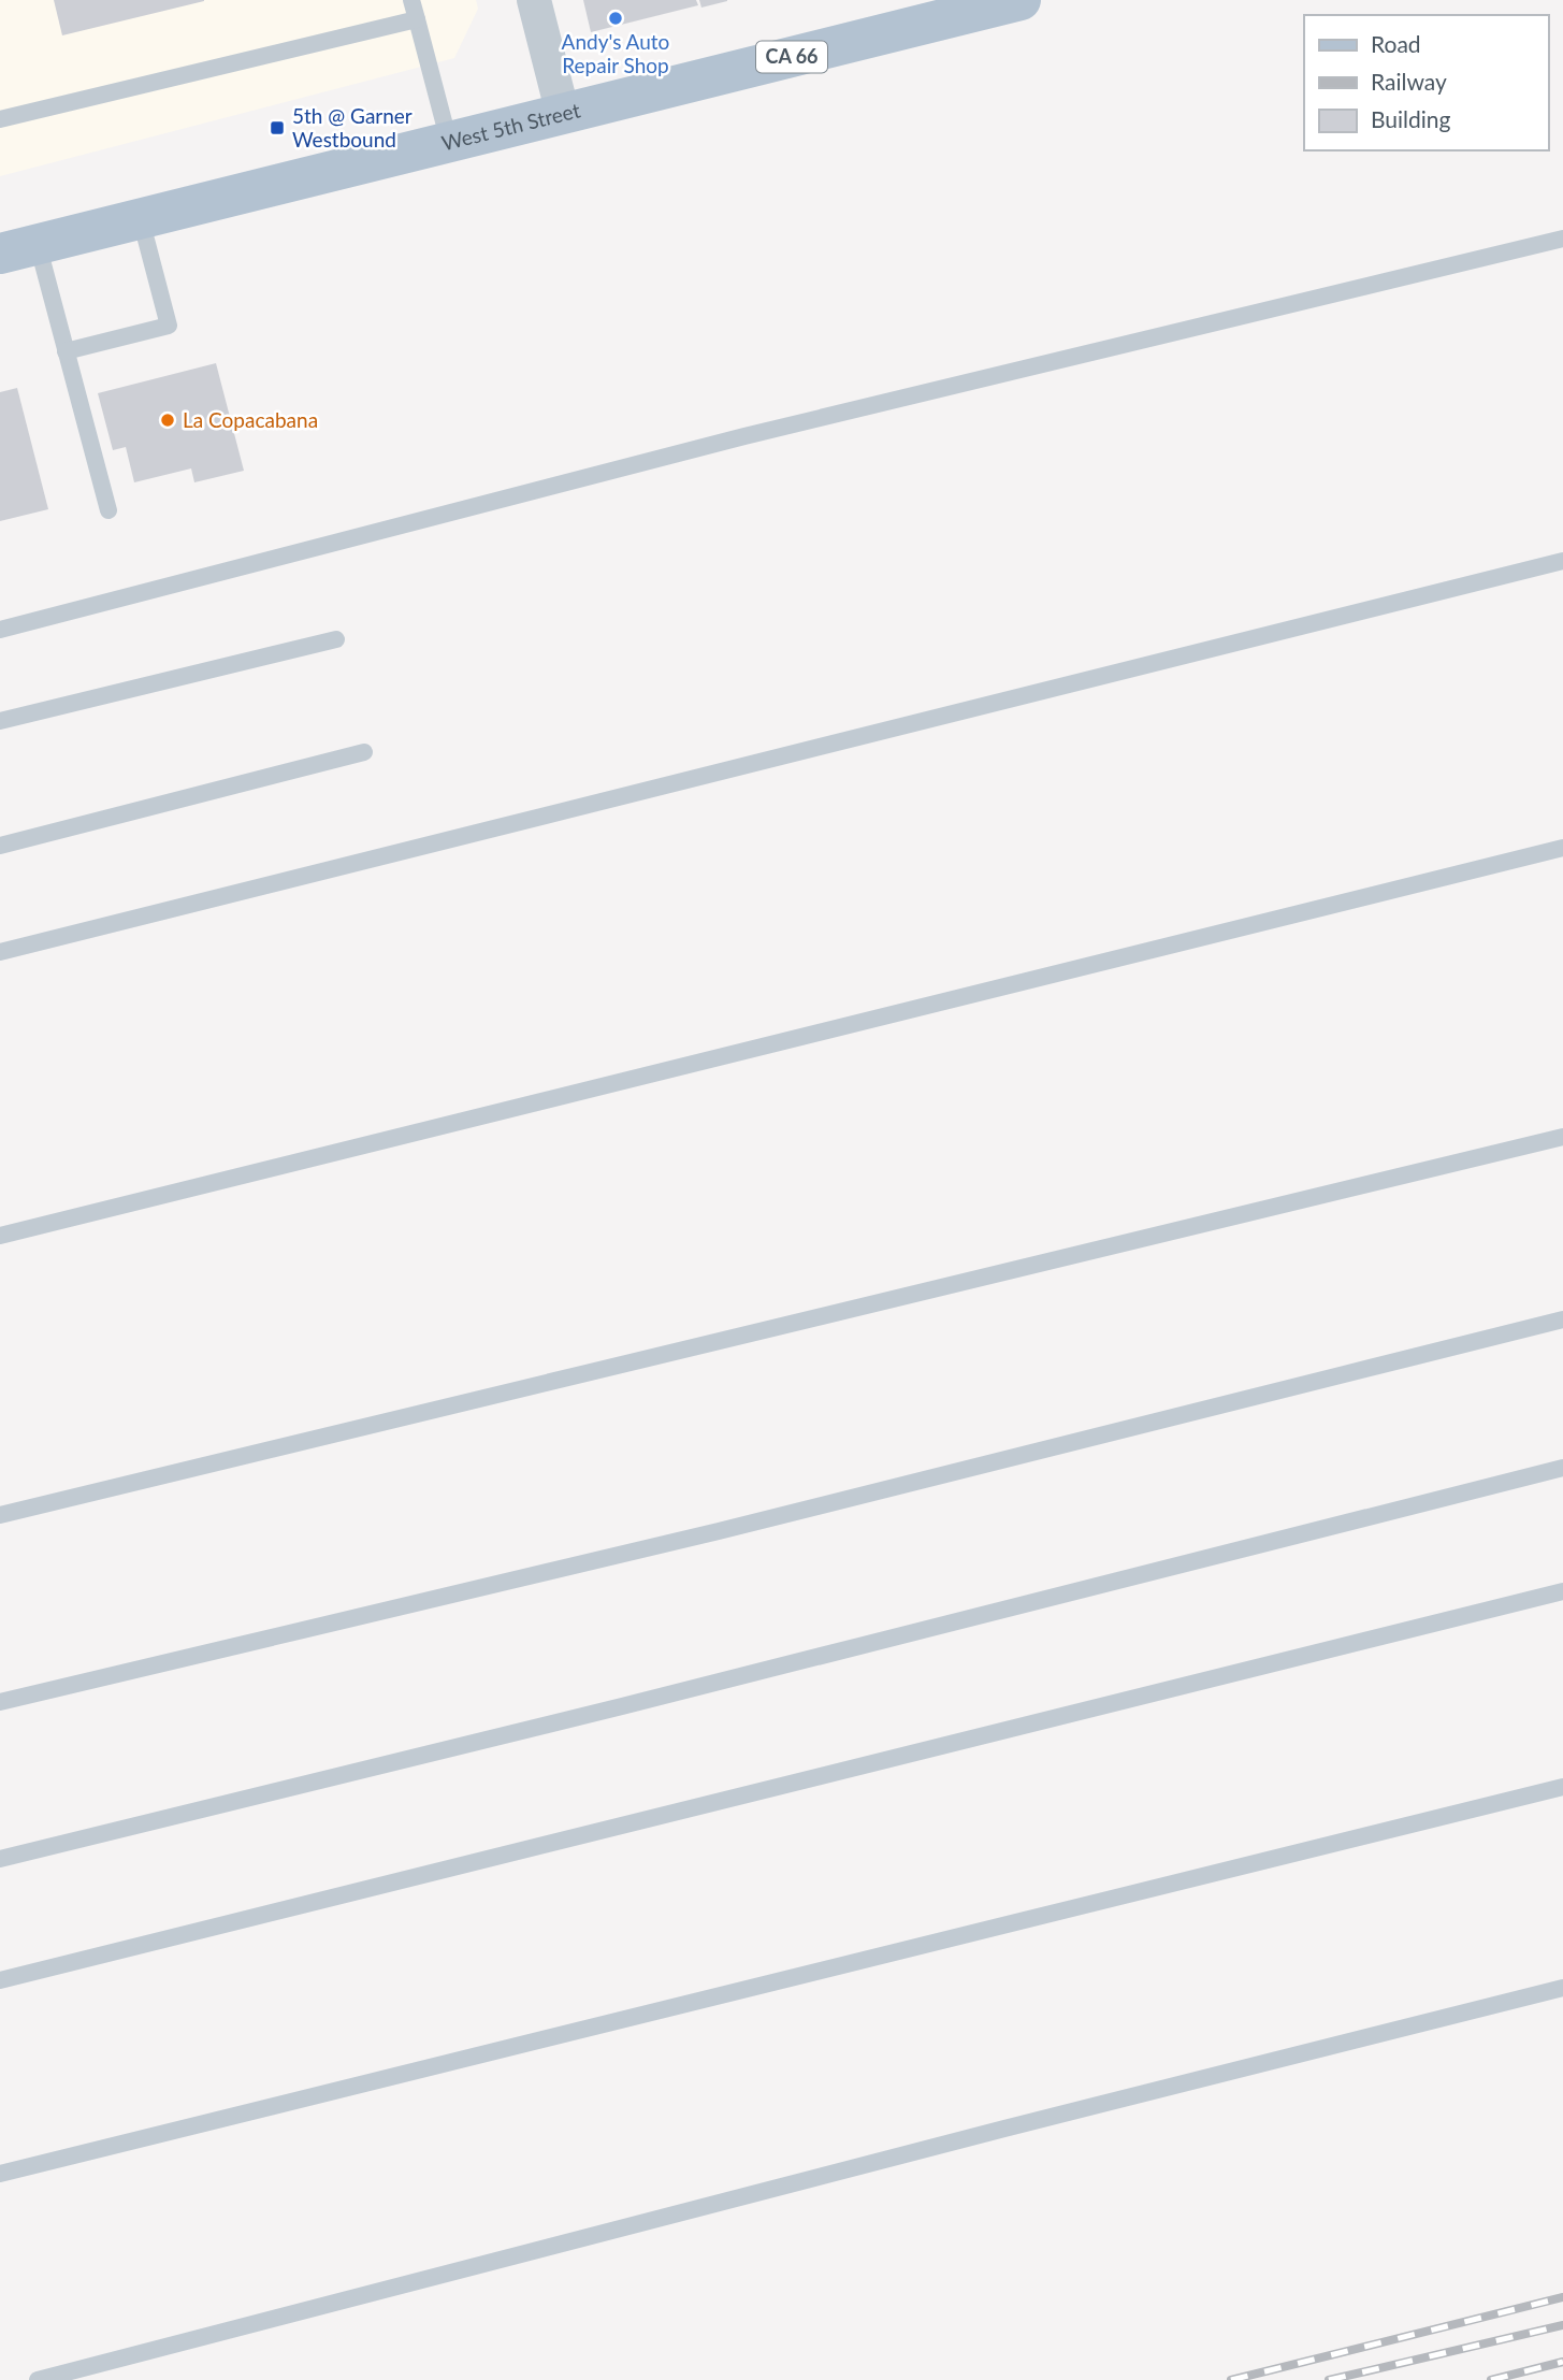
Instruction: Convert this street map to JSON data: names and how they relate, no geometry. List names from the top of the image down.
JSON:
{
  "streets": {
    "main road": ["CA 66", "West 5th Street"]
  },
  "places": {
    "other": ["Andy's Auto Repair Shop", "La Copacabana"],
    "transit": ["5th @ Garner Westbound"]
  },
  "legend": ["Road", "Railway", "Building"]
}
